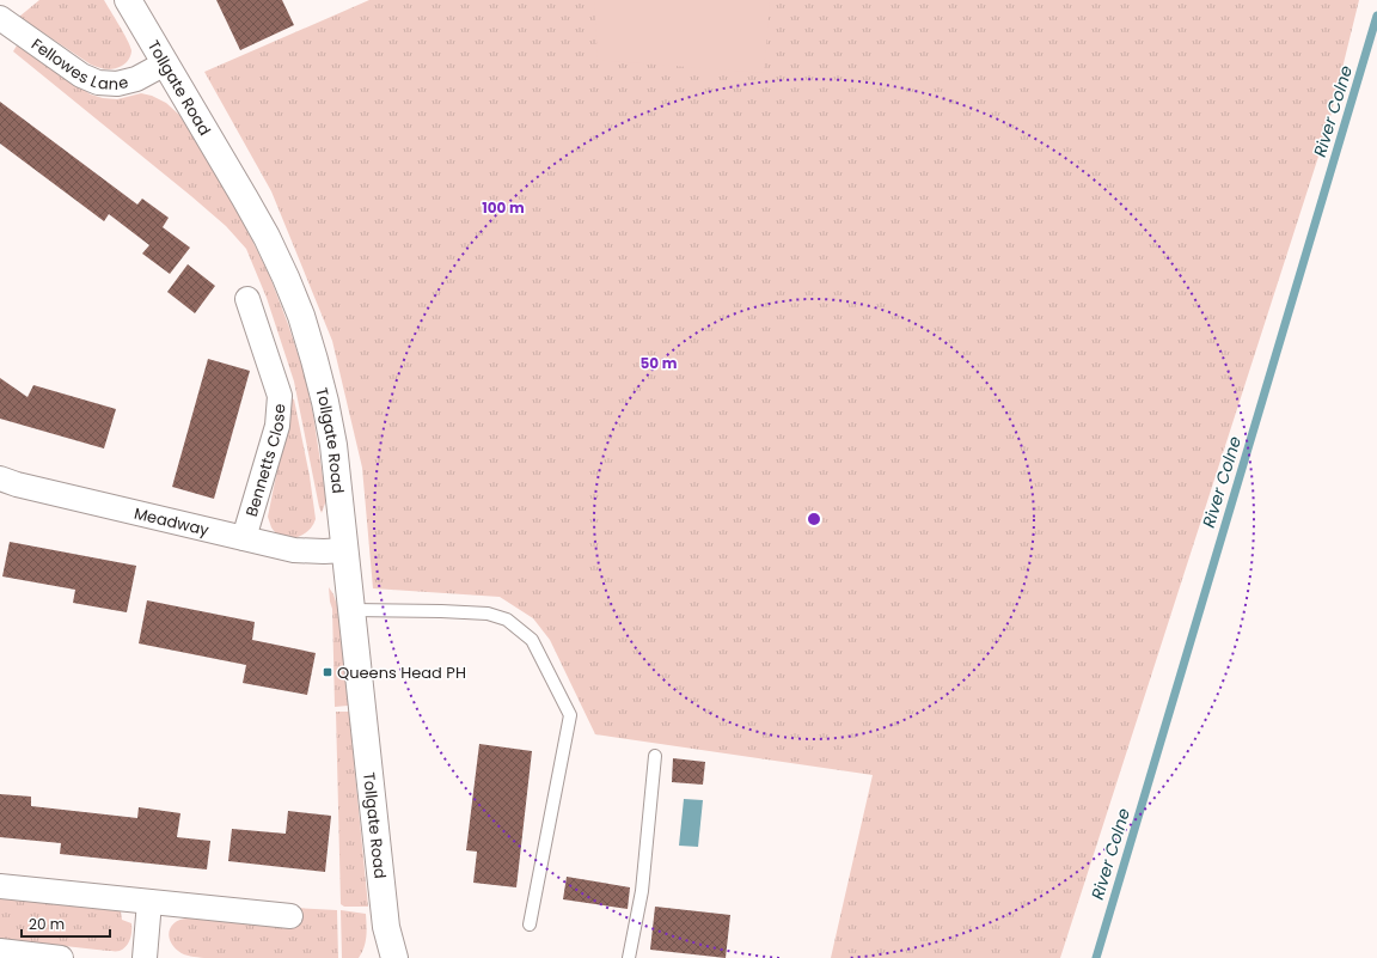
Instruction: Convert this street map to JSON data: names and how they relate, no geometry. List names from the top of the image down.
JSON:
{
  "streets": {
    "street": [
      "Fellowes Lane",
      "Tollgate Road",
      "Bennetts Close",
      "Meadway"
    ]
  },
  "crossings": [
    ["Fellowes Lane", "Tollgate Road"],
    ["Tollgate Road", "Meadway"],
    ["Bennetts Close", "Meadway"]
  ],
  "water": ["River Colne"],
  "places": {
    "transit": ["Queens Head PH"]
  },
  "scale_bar": "20 m",
  "rings": ["100 m", "50 m"]
}
